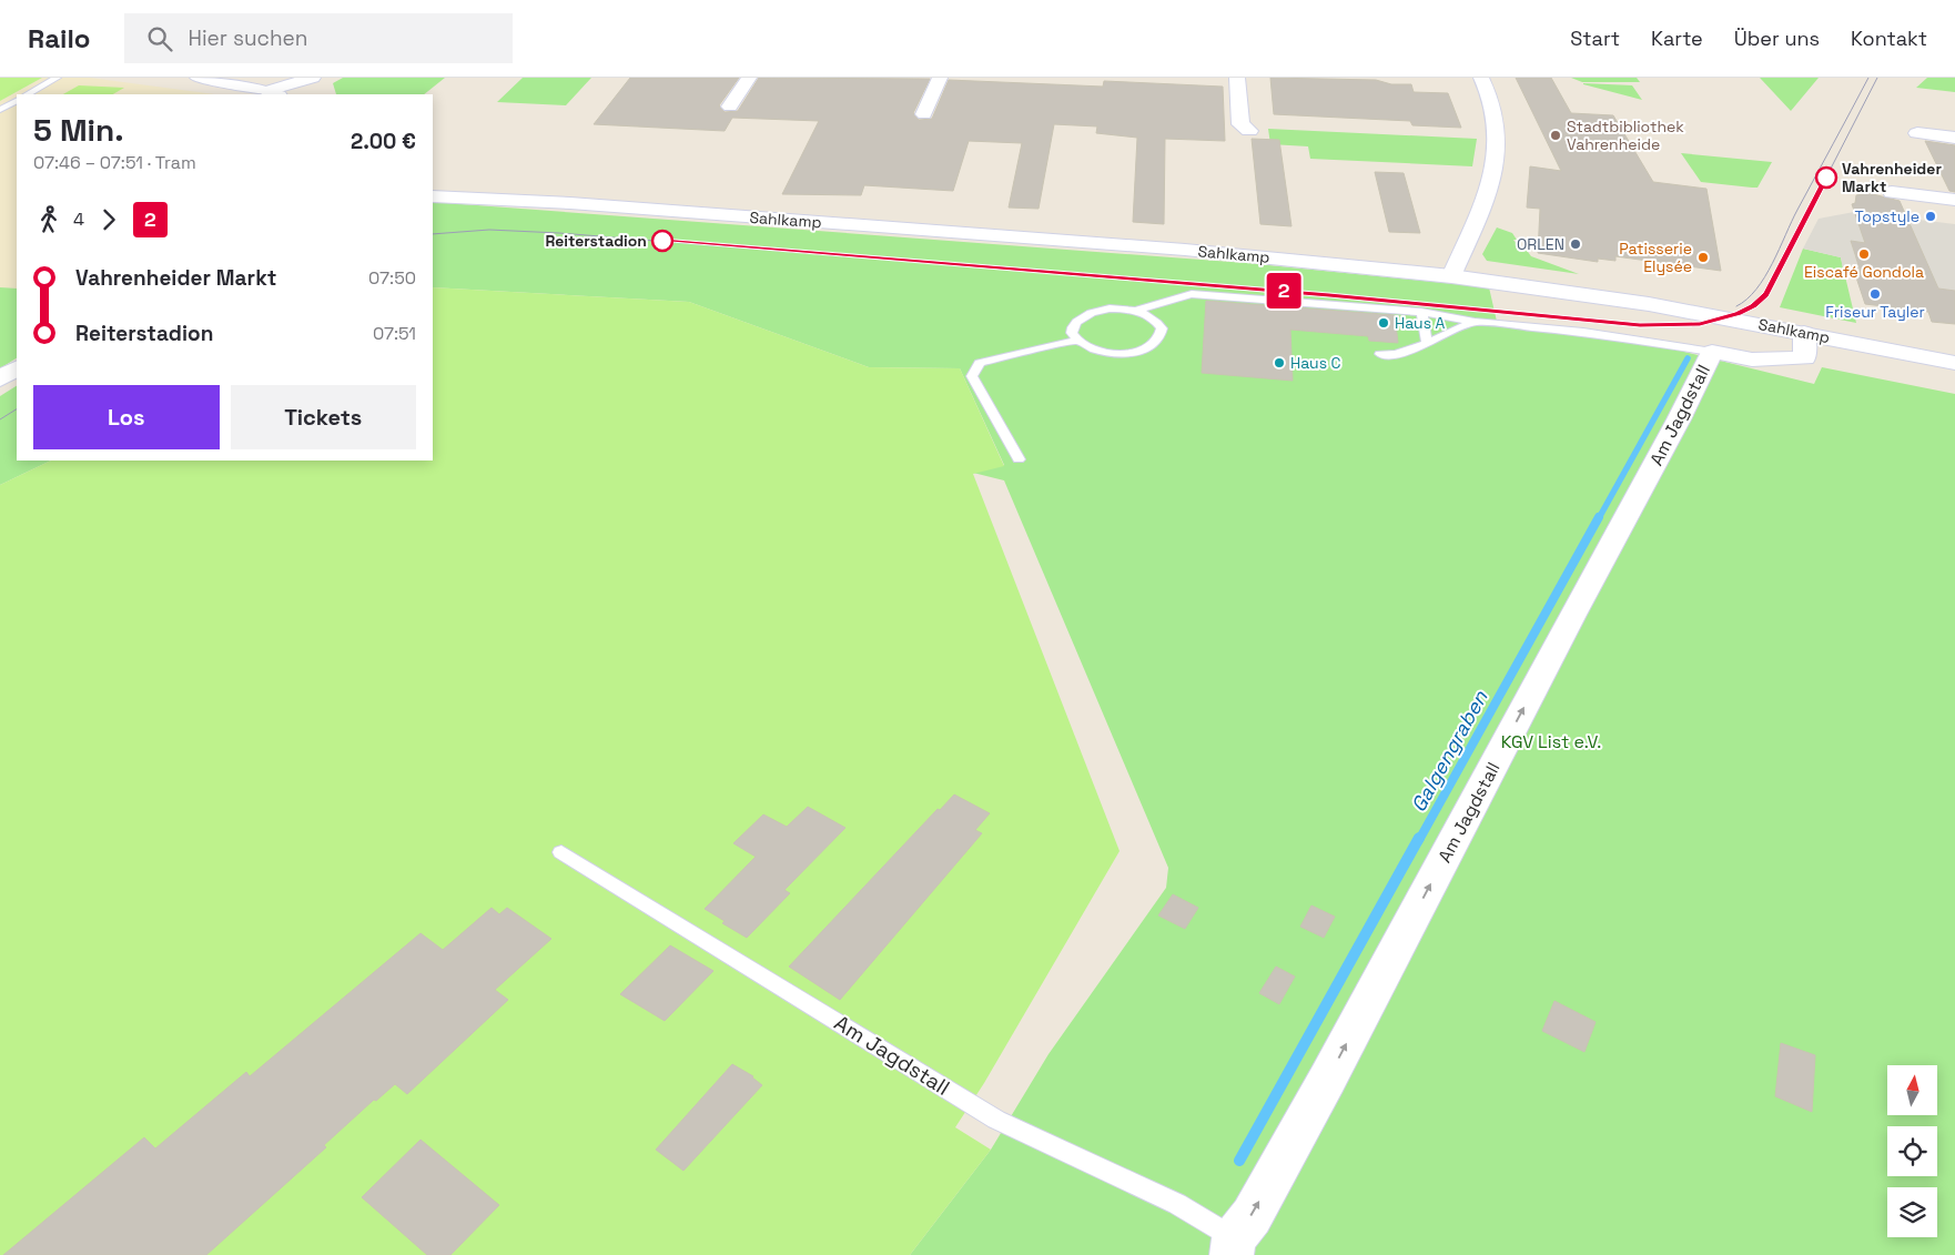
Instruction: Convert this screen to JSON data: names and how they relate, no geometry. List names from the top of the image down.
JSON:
{
  "streets": {
    "street": ["Sahlkamp", "Am Jagdstall"]
  },
  "crossings": [
    ["Sahlkamp", "Am Jagdstall"]
  ],
  "one_way": ["Am Jagdstall"],
  "water": ["Galgengraben"],
  "parks": ["KGV List e.V."],
  "places": [
    "Stadtbibliothek Vahrenheide",
    "Vahrenheider Markt",
    "Topstyle",
    "Reiterstadion",
    "ORLEN",
    "Eiscafé Gondola",
    "Patisserie Elysée",
    "Friseur Tayler",
    "Haus A",
    "Haus C"
  ],
  "lines": ["tram line 2"],
  "north": "top",
  "page": {
    "header": "Railo",
    "search": "Hier suchen",
    "nav": [
      "Start",
      "Karte",
      "Über uns",
      "Kontakt"
    ],
    "on_map": "2",
    "heading": ["5 Min.", "07:46 – 07:51 · Tram", "2.00 €"],
    "legs": ["4", "2"],
    "list": [
      {
        "name": "Vahrenheider Markt",
        "value": "07:50"
      },
      {
        "name": "Reiterstadion",
        "value": "07:51"
      }
    ],
    "buttons": ["Los", "Tickets"]
  }
}
